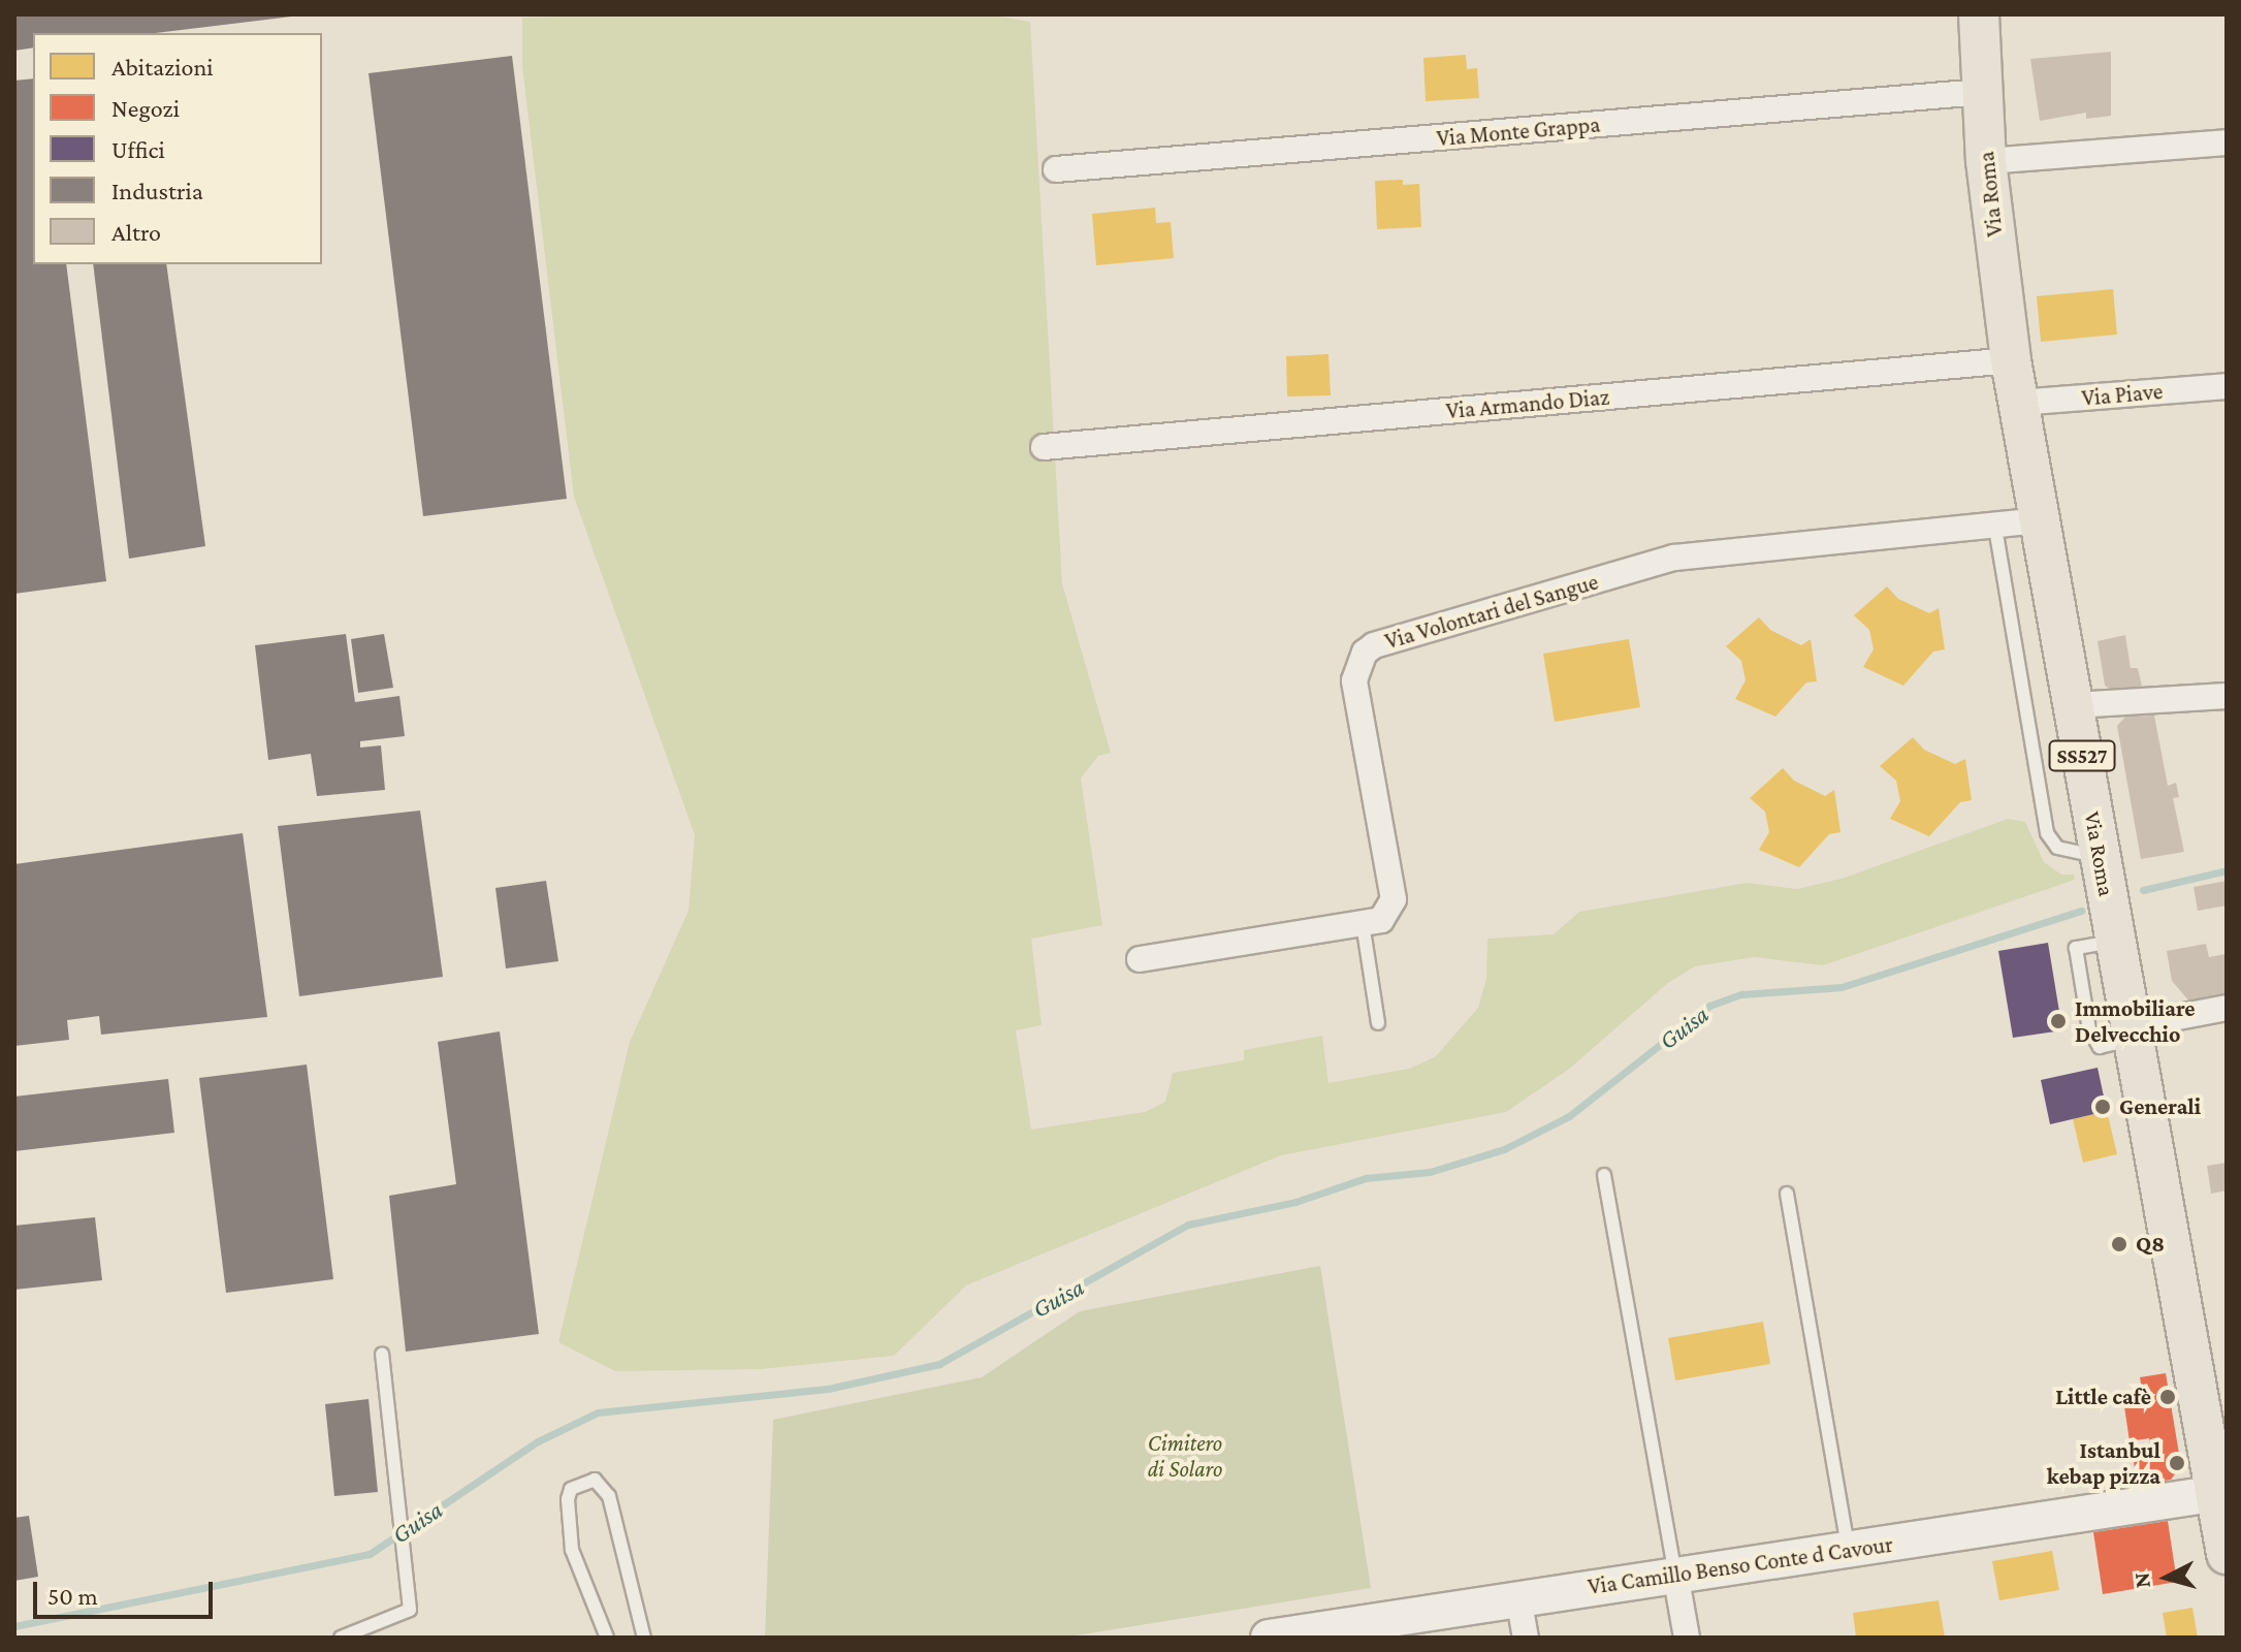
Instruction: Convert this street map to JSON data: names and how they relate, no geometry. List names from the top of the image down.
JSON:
{
  "streets": {
    "main road": ["Via Roma", "SS527"],
    "street": [
      "Via Monte Grappa",
      "Via Piave",
      "Via Armando Diaz",
      "Via Volontari del Sangue",
      "Via Camillo Benso Conte d Cavour"
    ]
  },
  "crossings": [
    ["Via Monte Grappa", "Via Roma"],
    ["Via Roma", "Via Piave"],
    ["Via Roma", "Via Armando Diaz"],
    ["Via Roma", "Via Volontari del Sangue"],
    ["Via Roma", "SS527"],
    ["Via Roma", "Via Camillo Benso Conte d Cavour"],
    ["SS527", "Via Camillo Benso Conte d Cavour"]
  ],
  "water": ["Guisa"],
  "parks": ["Cimitero di Solaro"],
  "places": [
    "Immobiliare Delvecchio",
    "Generali",
    "Q8",
    "Little cafè",
    "Istanbul kebap pizza"
  ],
  "legend": [
    "Abitazioni",
    "Negozi",
    "Uffici",
    "Industria",
    "Altro"
  ],
  "scale_bar": "50 m",
  "north": "left"
}
